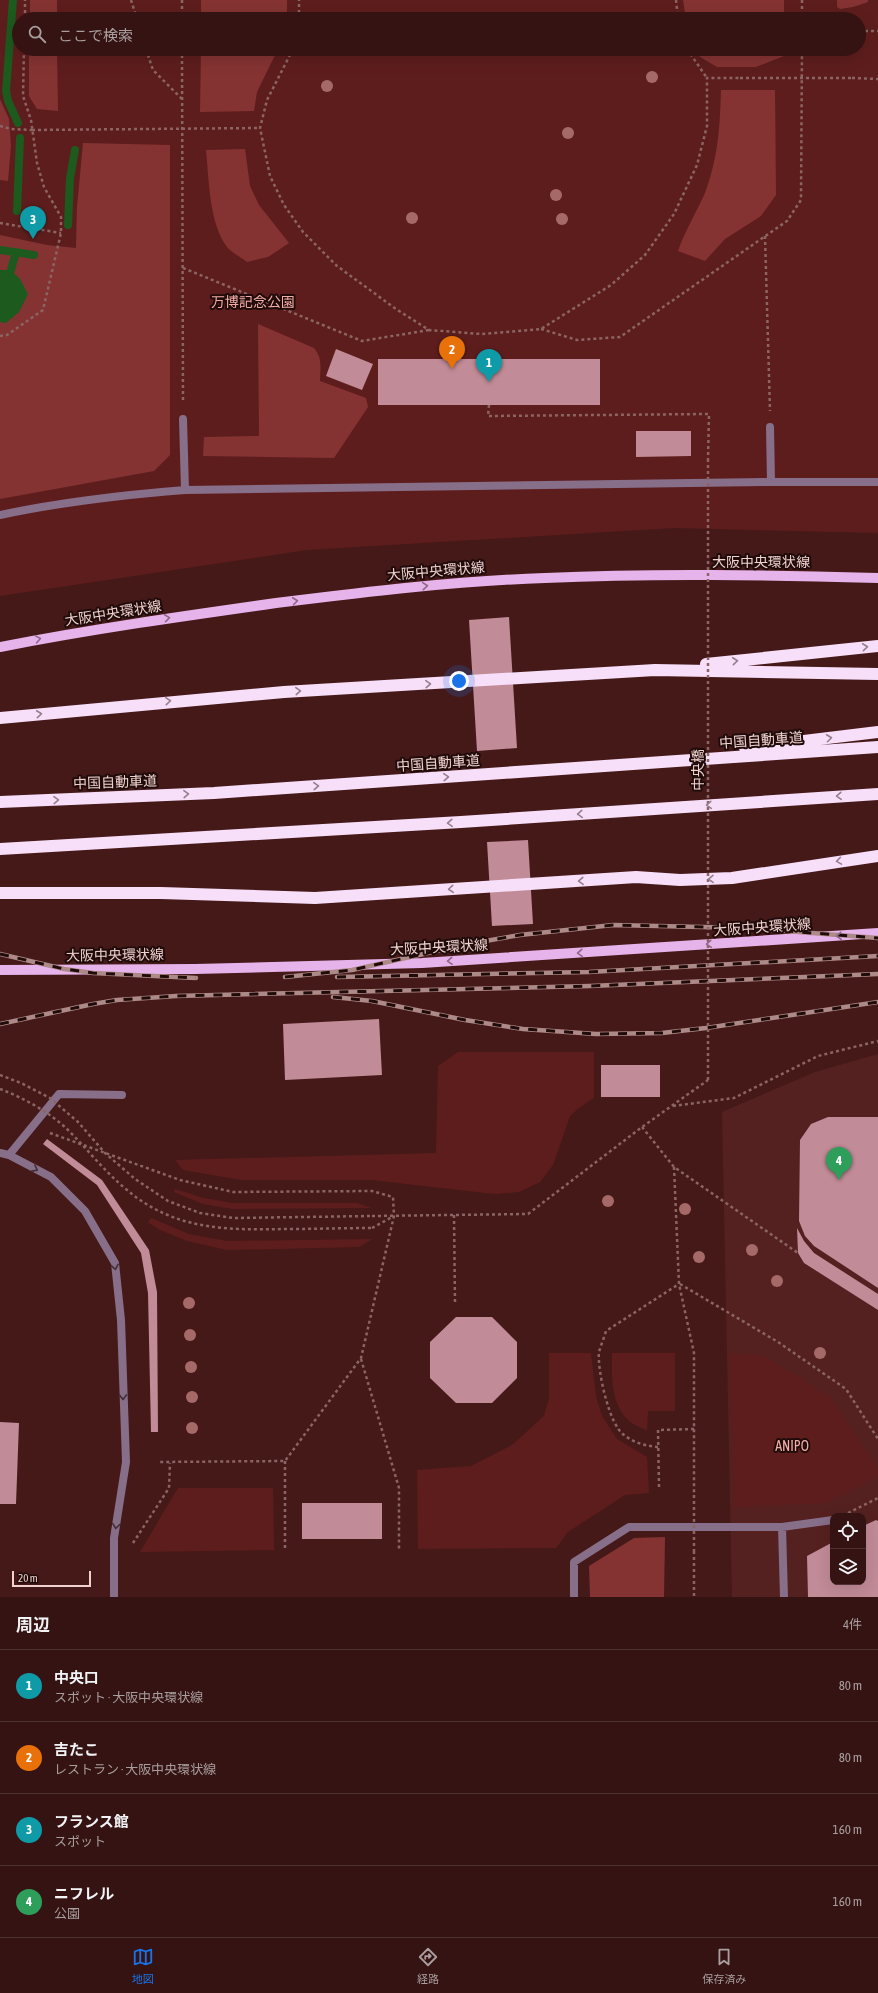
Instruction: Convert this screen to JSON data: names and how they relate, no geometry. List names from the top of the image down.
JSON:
{
  "streets": {
    "highway": ["中国自動車道"],
    "main road": ["大阪中央環状線"],
    "path": ["中央橋"]
  },
  "parks": ["万博記念公園", "ANIPO"],
  "scale_bar": "20 m",
  "page": {
    "search": "ここで検索",
    "pins": [
      "3",
      "2",
      "1",
      "4"
    ],
    "scale": "20 m",
    "heading": ["周辺", "4件"],
    "list": [
      {
        "mark": "1",
        "name": "中央口",
        "note": "スポット · 大阪中央環状線",
        "value": "80 m"
      },
      {
        "mark": "2",
        "name": "吉たこ",
        "note": "レストラン · 大阪中央環状線",
        "value": "80 m"
      },
      {
        "mark": "3",
        "name": "フランス館",
        "note": "スポット",
        "value": "160 m"
      },
      {
        "mark": "4",
        "name": "ニフレル",
        "note": "公園",
        "value": "160 m"
      }
    ],
    "nav": ["地図", "経路", "保存済み"]
  }
}
